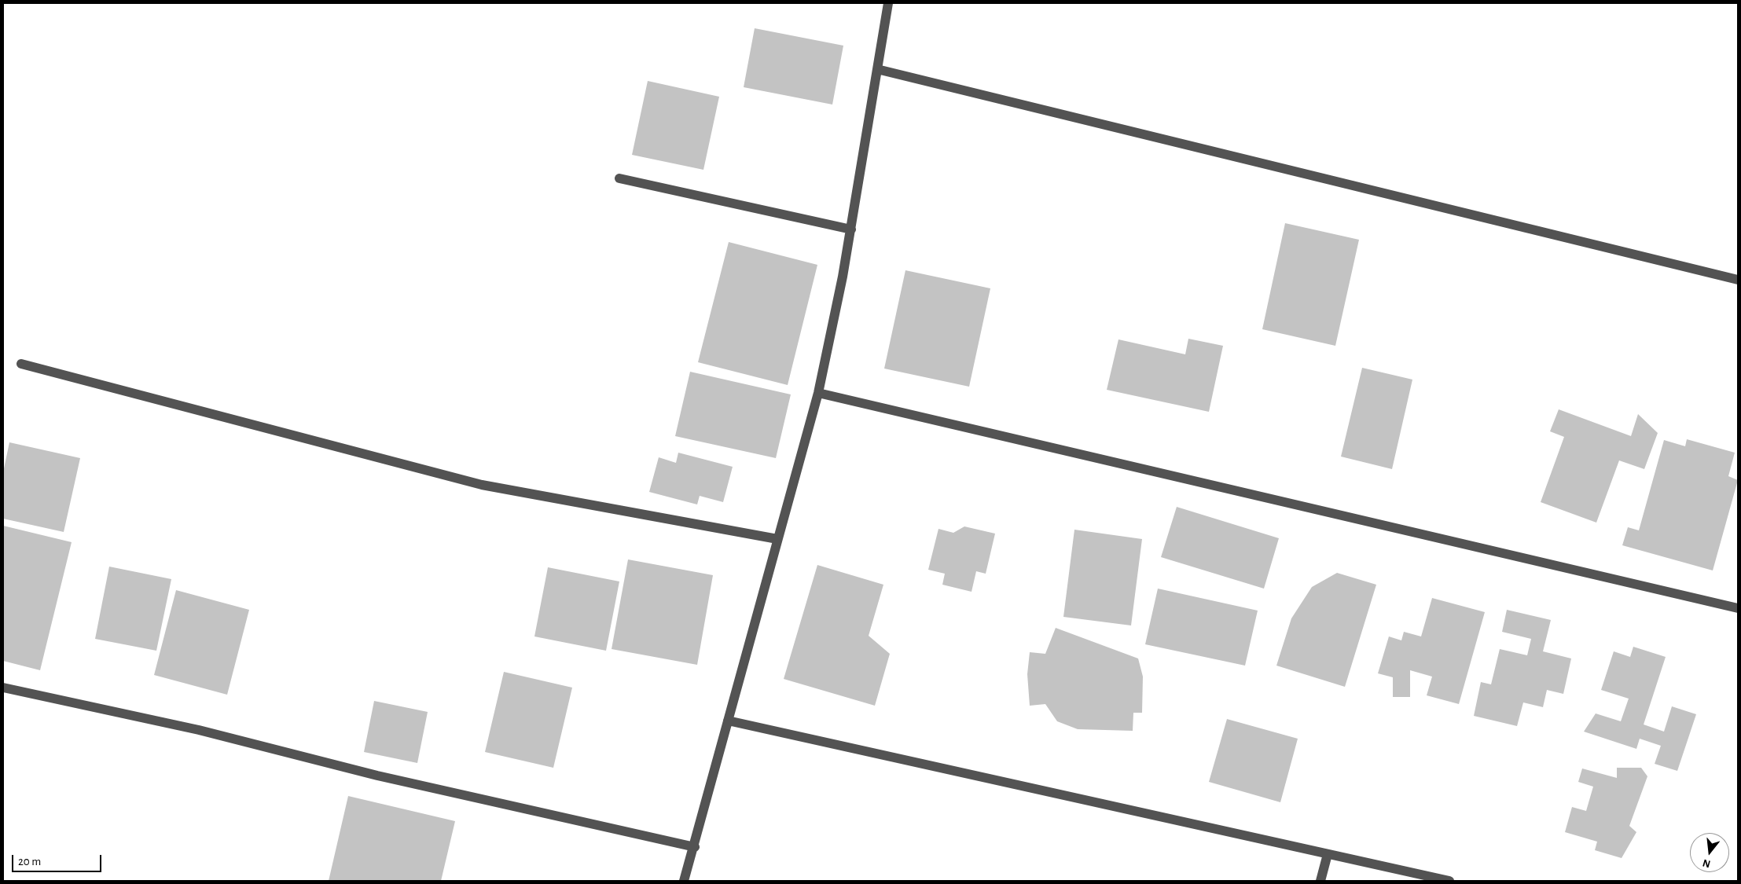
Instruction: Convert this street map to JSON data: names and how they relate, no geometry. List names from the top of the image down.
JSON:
{
  "scale_bar": "20 m",
  "north": "bottom"
}
